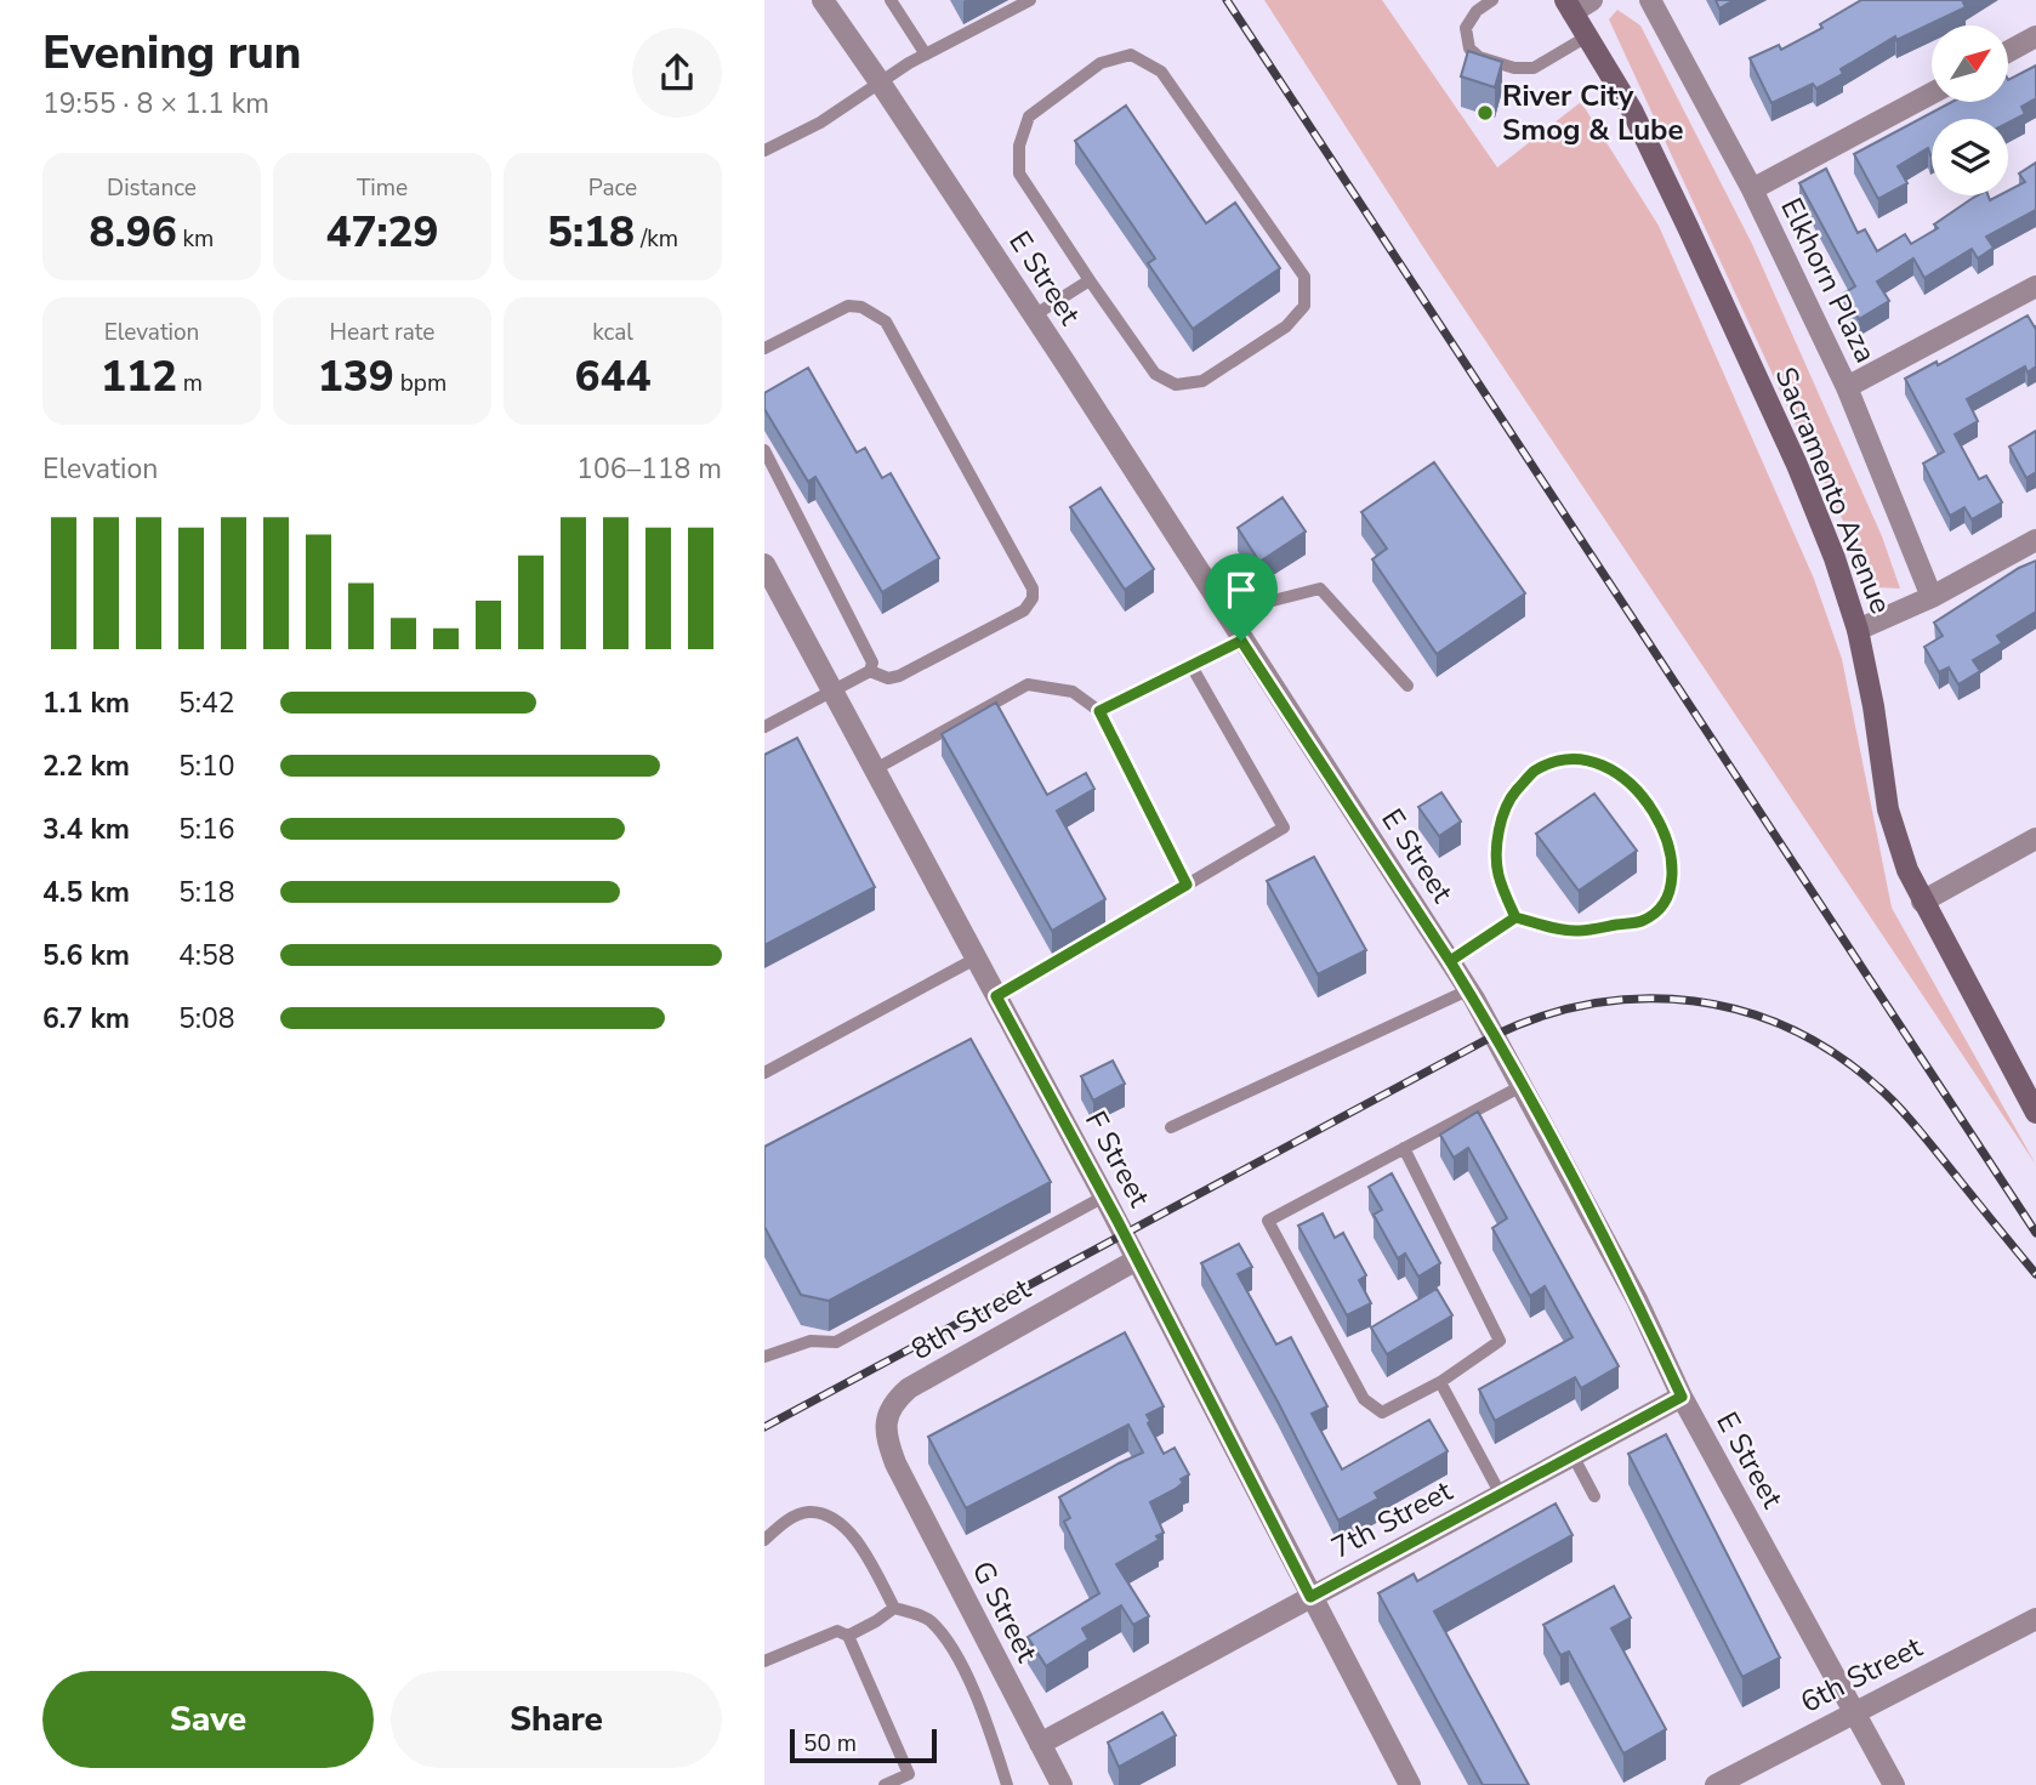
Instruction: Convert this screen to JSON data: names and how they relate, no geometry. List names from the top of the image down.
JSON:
{
  "streets": {
    "main road": ["Sacramento Avenue"],
    "street": [
      "E Street",
      "Elkhorn Plaza",
      "F Street",
      "8th Street",
      "7th Street",
      "G Street",
      "6th Street"
    ]
  },
  "crossings": [
    ["E Street", "7th Street"],
    ["E Street", "6th Street"],
    ["F Street", "8th Street"],
    ["F Street", "7th Street"],
    ["8th Street", "G Street"],
    ["7th Street", "G Street"]
  ],
  "places": ["River City Smog & Lube"],
  "scale_bar": "50 m",
  "north": "top right",
  "page": {
    "heading": ["Evening run", "19:55 · 8 × 1.1 km"],
    "stats": [
      ["Distance", "8.96 km"],
      ["Time", "47:29"],
      ["Pace", "5:18 /km"],
      ["Elevation", "112 m"],
      ["Heart rate", "139 bpm"],
      ["kcal", "644"]
    ],
    "chart": ["Elevation", "106–118 m"],
    "list": [
      {
        "name": "1.1 km",
        "note": "5:42"
      },
      {
        "name": "2.2 km",
        "note": "5:10"
      },
      {
        "name": "3.4 km",
        "note": "5:16"
      },
      {
        "name": "4.5 km",
        "note": "5:18"
      },
      {
        "name": "5.6 km",
        "note": "4:58"
      },
      {
        "name": "6.7 km",
        "note": "5:08"
      }
    ],
    "buttons": ["Save", "Share"],
    "scale": "50 m"
  }
}
